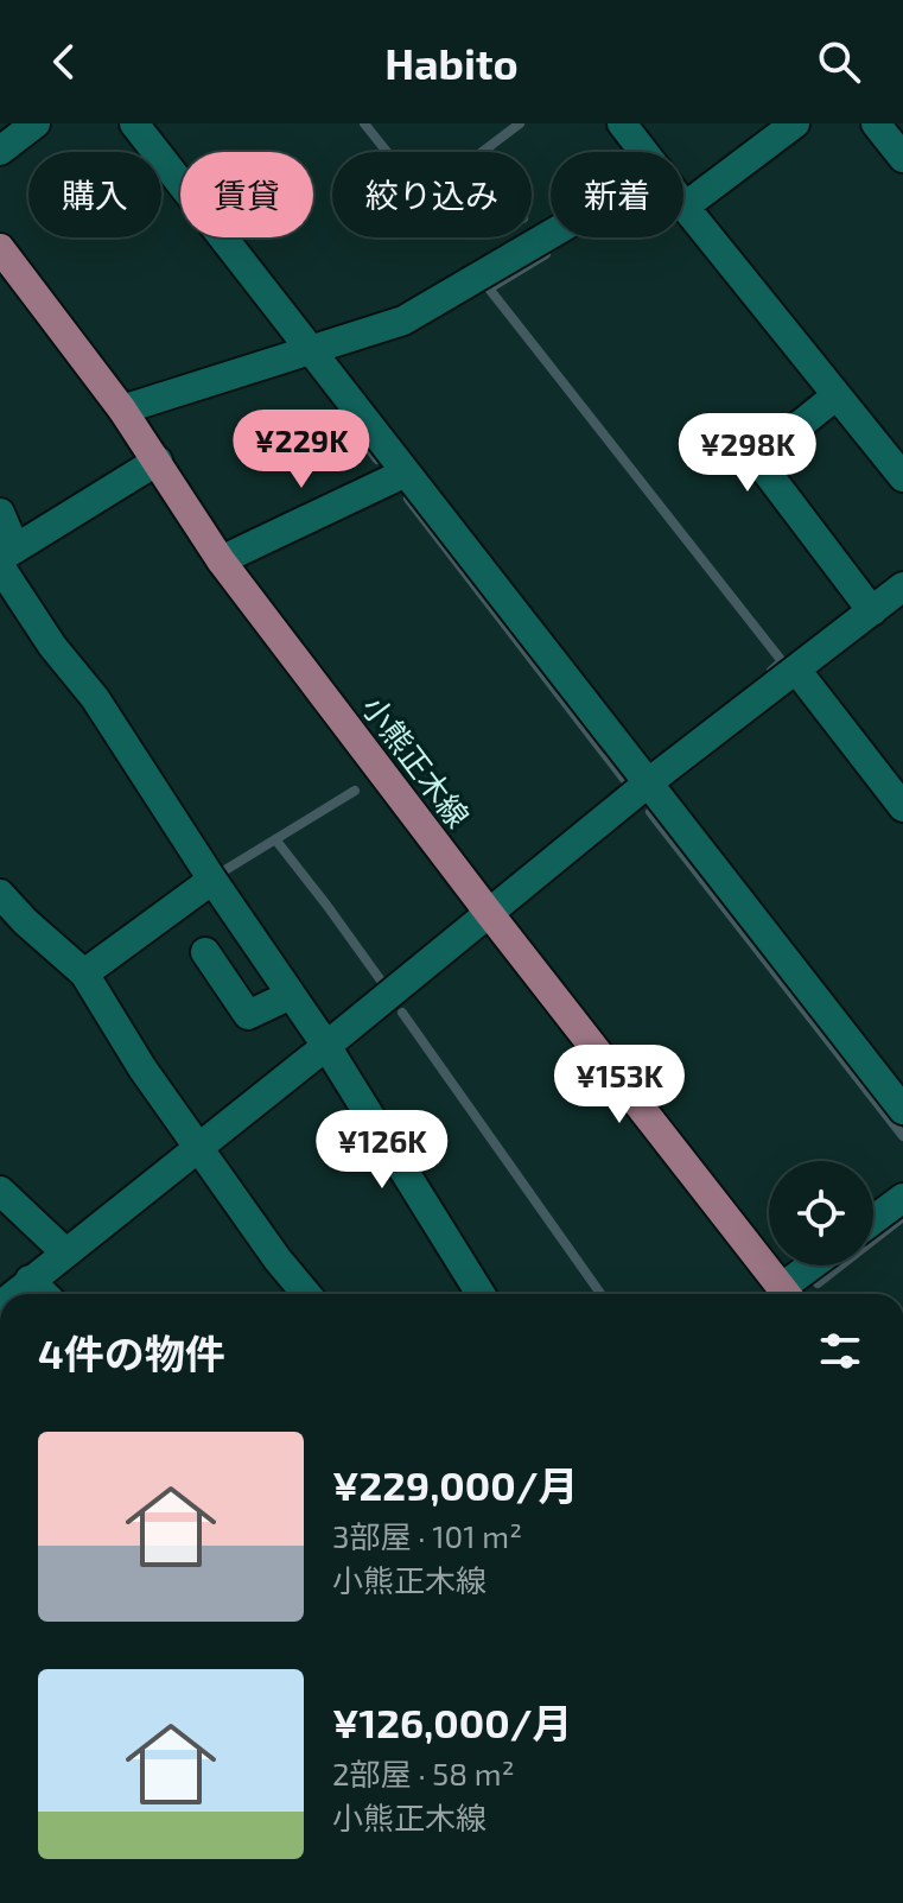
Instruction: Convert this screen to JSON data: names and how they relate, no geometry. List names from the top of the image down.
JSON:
{
  "streets": {
    "main road": ["小熊正木線"]
  },
  "page": {
    "header": "Habito",
    "chip": [
      "購入",
      "賃貸",
      "絞り込み",
      "新着"
    ],
    "price": [
      "¥229K",
      "¥298K",
      "¥153K",
      "¥126K"
    ],
    "heading": "4件の物件",
    "list": [
      {
        "name": "¥229,000/月",
        "note": "3部屋 · 101 m² · 小熊正木線"
      },
      {
        "name": "¥126,000/月",
        "note": "2部屋 · 58 m² · 小熊正木線"
      }
    ]
  }
}
